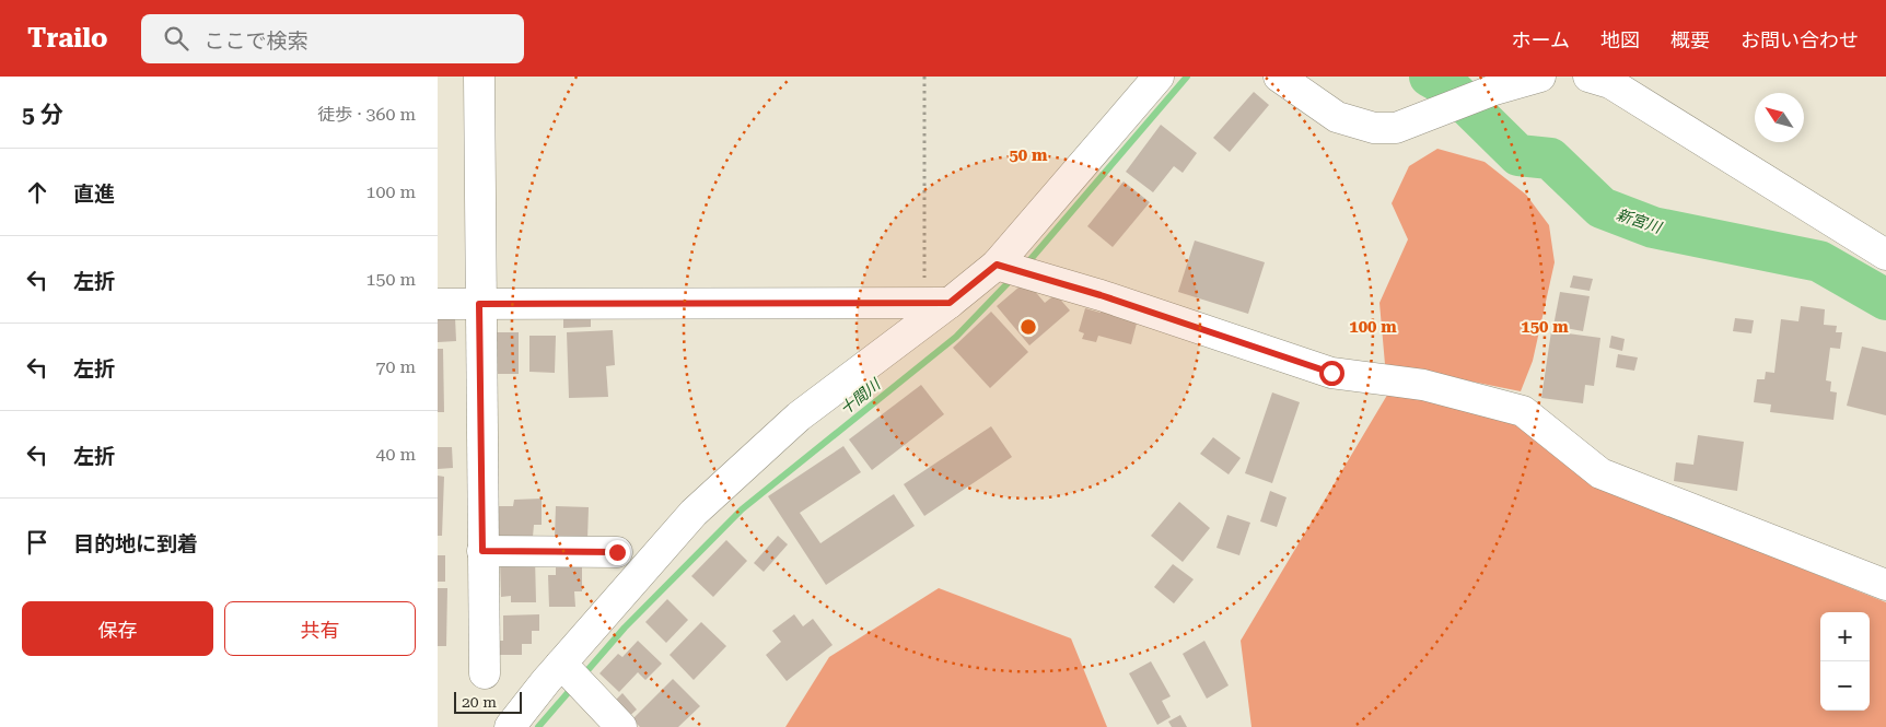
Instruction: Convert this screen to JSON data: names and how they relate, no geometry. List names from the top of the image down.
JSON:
{
  "water": ["新宮川", "十間川"],
  "scale_bar": "20 m",
  "north": "top left",
  "page": {
    "header": "Trailo",
    "search": "ここで検索",
    "nav": [
      "ホーム",
      "地図",
      "概要",
      "お問い合わせ"
    ],
    "heading": ["5 分", "徒歩 · 360 m"],
    "list": [
      ["直進", "100 m"],
      ["左折", "150 m"],
      ["左折", "70 m"],
      ["左折", "40 m"],
      "目的地に到着"
    ],
    "buttons": ["保存", "共有"],
    "map_buttons": ["+", "−"],
    "scale": "20 m"
  },
  "rings": ["50 m", "100 m", "150 m"]
}
